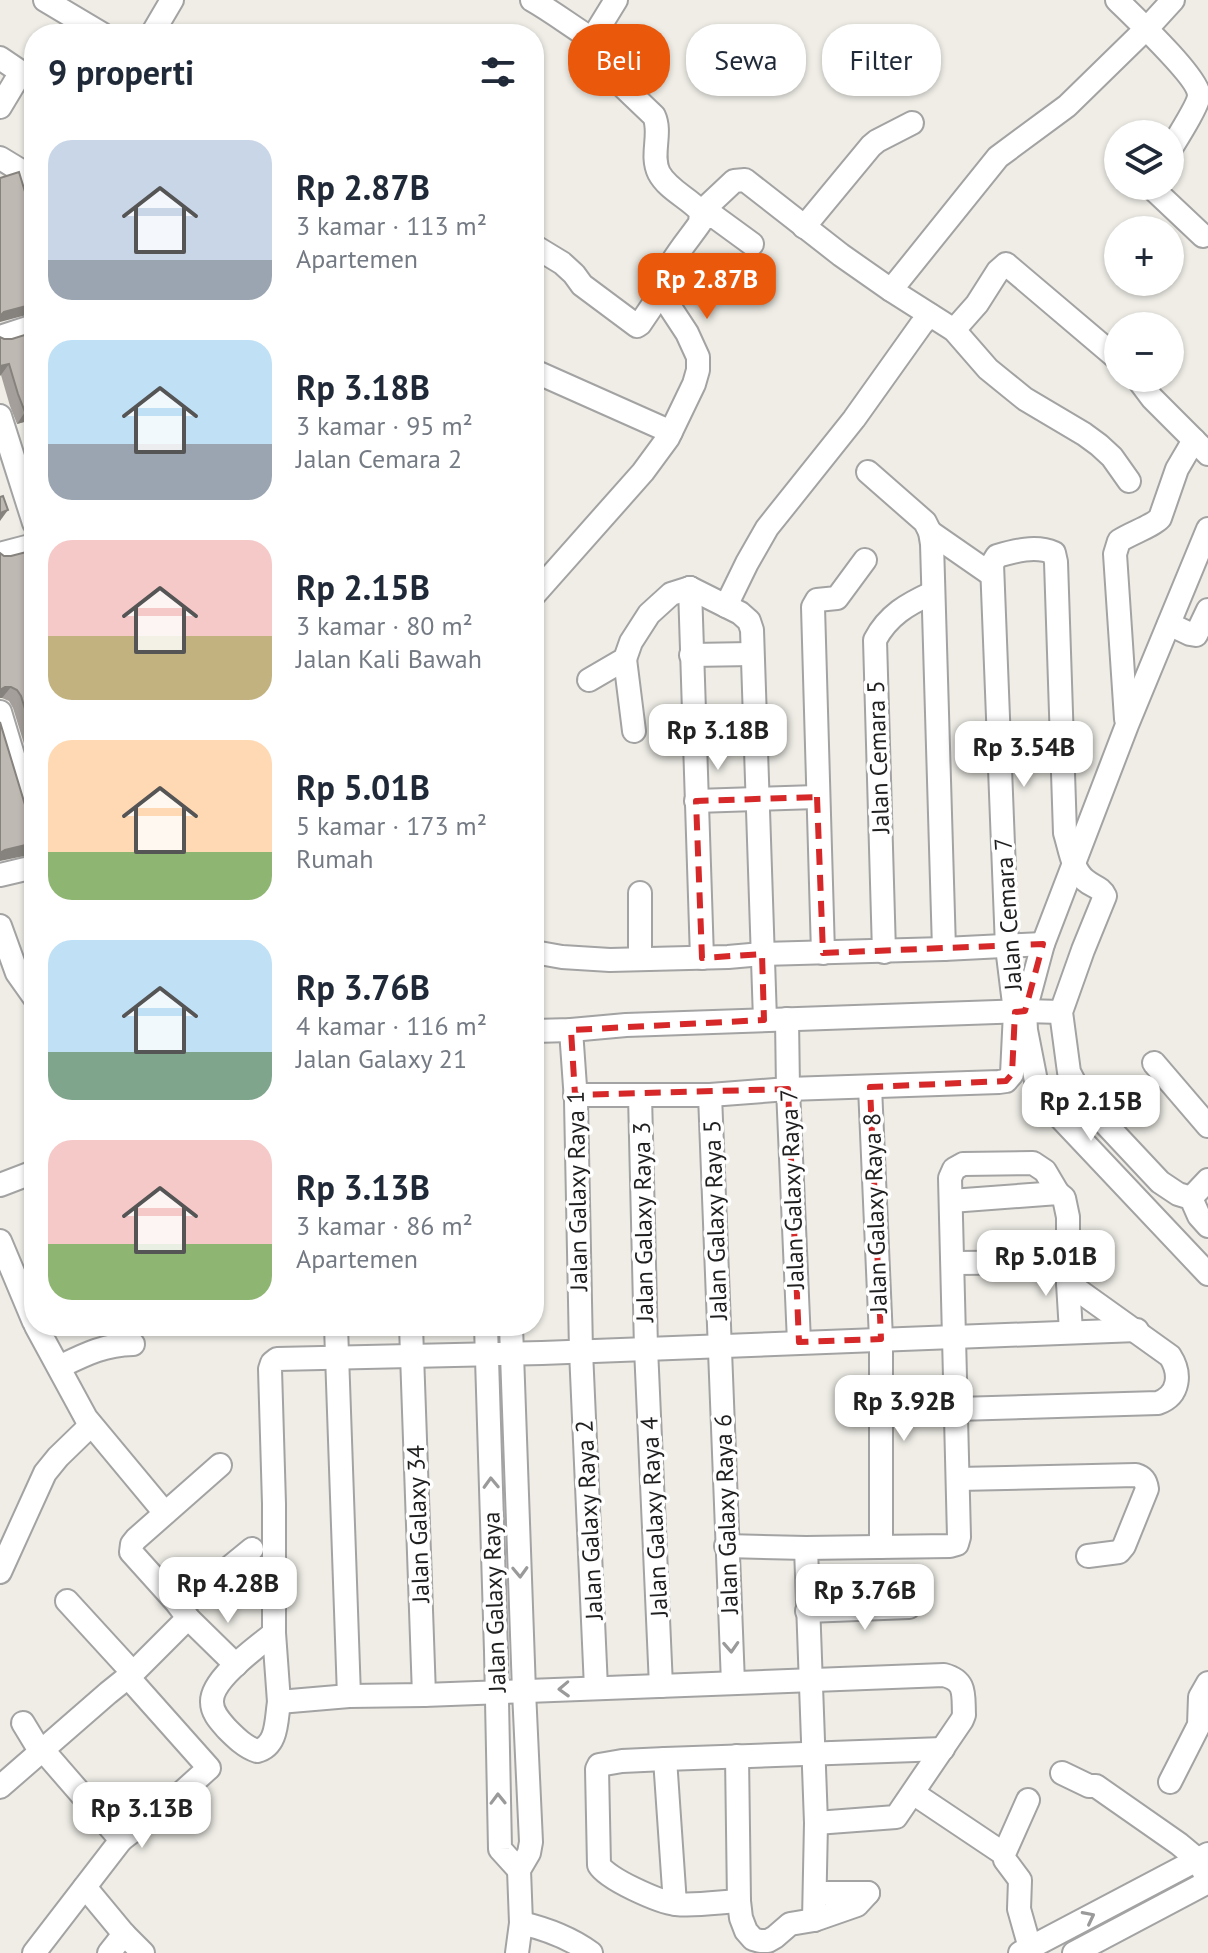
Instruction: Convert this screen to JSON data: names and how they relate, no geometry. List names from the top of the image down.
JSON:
{
  "streets": {
    "street": [
      "Jalan Cemara 5",
      "Jalan Cemara 7",
      "Jalan Galaxy Raya 7",
      "Jalan Galaxy Raya 1",
      "Jalan Galaxy Raya 8",
      "Jalan Galaxy Raya 5",
      "Jalan Galaxy Raya 3",
      "Jalan Galaxy Raya 6",
      "Jalan Galaxy Raya 4",
      "Jalan Galaxy Raya 2",
      "Jalan Galaxy 34",
      "Jalan Galaxy Raya"
    ]
  },
  "crossings": [
    ["Jalan Galaxy Raya 1", "Jalan Galaxy Raya 2"],
    ["Jalan Galaxy Raya 5", "Jalan Galaxy Raya 6"],
    ["Jalan Galaxy Raya 3", "Jalan Galaxy Raya 4"]
  ],
  "page": {
    "chip": ["Beli", "Sewa", "Filter"],
    "heading": "9 properti",
    "map_buttons": ["+", "−"],
    "list": [
      {
        "name": "Rp 2.87B",
        "note": "3 kamar · 113 m² · Apartemen"
      },
      {
        "name": "Rp 3.18B",
        "note": "3 kamar · 95 m² · Jalan Cemara 2"
      },
      {
        "name": "Rp 2.15B",
        "note": "3 kamar · 80 m² · Jalan Kali Bawah"
      },
      {
        "name": "Rp 5.01B",
        "note": "5 kamar · 173 m² · Rumah"
      },
      {
        "name": "Rp 3.76B",
        "note": "4 kamar · 116 m² · Jalan Galaxy 21"
      },
      {
        "name": "Rp 3.13B",
        "note": "3 kamar · 86 m² · Apartemen"
      }
    ],
    "price": [
      "Rp 2.87B",
      "Rp 3.18B",
      "Rp 3.54B",
      "Rp 2.15B",
      "Rp 5.01B",
      "Rp 3.92B",
      "Rp 4.28B",
      "Rp 3.76B",
      "Rp 3.13B"
    ]
  }
}
